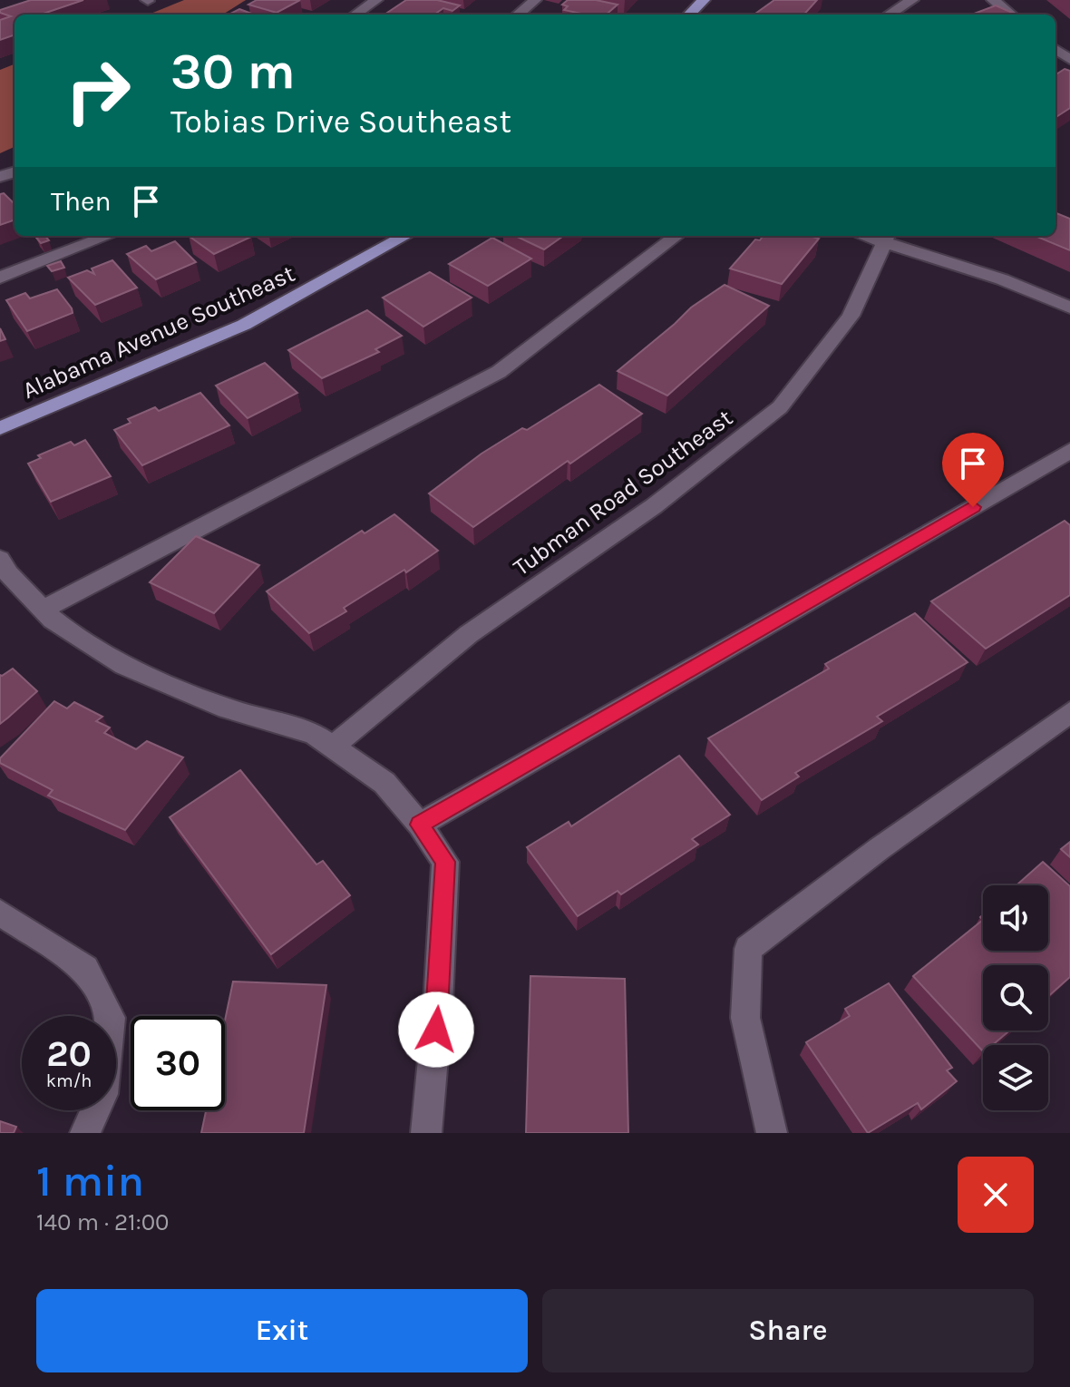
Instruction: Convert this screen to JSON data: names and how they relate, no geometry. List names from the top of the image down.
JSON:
{
  "streets": {
    "main road": ["Alabama Avenue Southeast"],
    "street": ["Tubman Road Southeast"]
  },
  "page": {
    "turn": ["30 m", "Tobias Drive Southeast"],
    "then": "Then",
    "speed": "20 km/h",
    "limit": "30",
    "heading": ["1 min", "140 m · 21:00"],
    "buttons": ["Exit", "Share"]
  }
}
